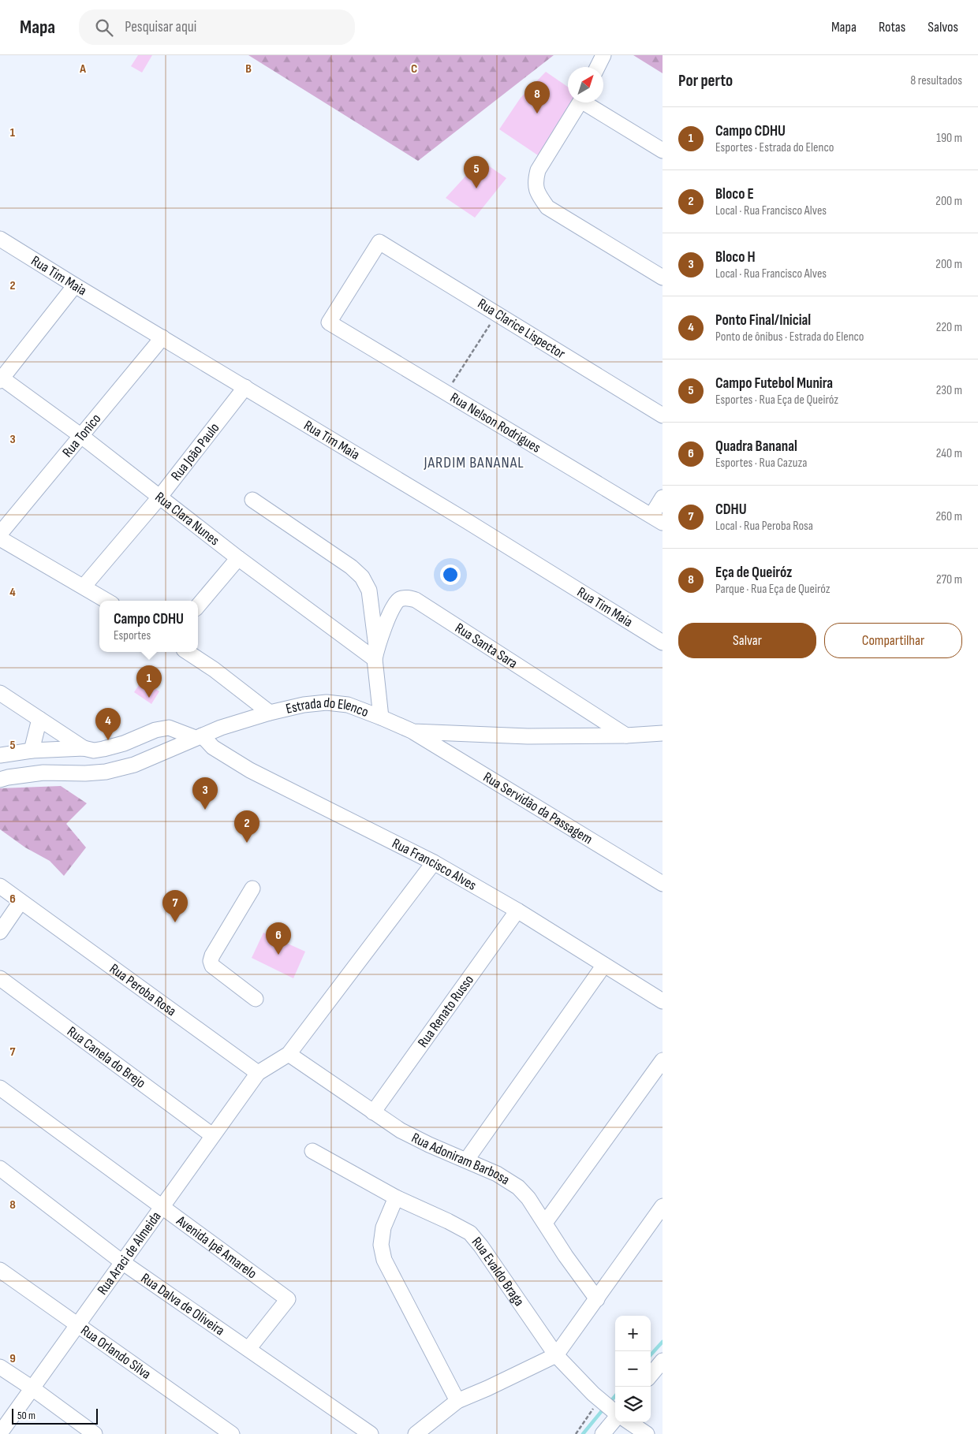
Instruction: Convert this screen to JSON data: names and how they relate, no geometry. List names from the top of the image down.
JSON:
{
  "streets": {
    "street": [
      "Rua Tim Maia",
      "Rua Clarice Lispector",
      "Rua Nelson Rodrigues",
      "Rua Tonico",
      "Rua João Paulo",
      "Rua Clara Nunes",
      "Rua Santa Sara",
      "Estrada do Elenco",
      "Rua Servidão da Passagem",
      "Rua Francisco Alves",
      "Rua Peroba Rosa",
      "Rua Renato Russo",
      "Rua Canela do Brejo",
      "Rua Adoniram Barbosa",
      "Avenida Ipê Amarelo",
      "Rua Araci de Almeida",
      "Rua Evaldo Braga",
      "Rua Dalva de Oliveira",
      "Rua Orlando Silva"
    ]
  },
  "crossings": [
    ["Rua Tim Maia", "Rua Tonico"],
    ["Rua Tim Maia", "Rua João Paulo"],
    ["Rua Clarice Lispector", "Rua Nelson Rodrigues"],
    ["Rua Tonico", "Rua Clara Nunes"],
    ["Rua João Paulo", "Rua Clara Nunes"],
    ["Rua Clara Nunes", "Rua Santa Sara"],
    ["Rua Santa Sara", "Estrada do Elenco"],
    ["Estrada do Elenco", "Rua Servidão da Passagem"],
    ["Estrada do Elenco", "Rua Francisco Alves"],
    ["Rua Francisco Alves", "Rua Renato Russo"],
    ["Rua Peroba Rosa", "Rua Araci de Almeida"],
    ["Rua Renato Russo", "Rua Adoniram Barbosa"],
    ["Rua Canela do Brejo", "Rua Araci de Almeida"],
    ["Avenida Ipê Amarelo", "Rua Araci de Almeida"],
    ["Avenida Ipê Amarelo", "Rua Dalva de Oliveira"],
    ["Rua Araci de Almeida", "Rua Dalva de Oliveira"],
    ["Rua Araci de Almeida", "Rua Orlando Silva"]
  ],
  "districts": ["JARDIM BANANAL"],
  "scale_bar": "50 m",
  "north": "top right",
  "page": {
    "header": "Mapa",
    "search": "Pesquisar aqui",
    "nav": ["Mapa", "Rotas", "Salvos"],
    "heading": ["Por perto", "8 resultados"],
    "pins": [
      "8",
      "5",
      "1",
      "4",
      "3",
      "2",
      "7",
      "6"
    ],
    "list": [
      {
        "mark": "1",
        "name": "Campo CDHU",
        "note": "Esportes · Estrada do Elenco",
        "value": "190 m"
      },
      {
        "mark": "2",
        "name": "Bloco E",
        "note": "Local · Rua Francisco Alves",
        "value": "200 m"
      },
      {
        "mark": "3",
        "name": "Bloco H",
        "note": "Local · Rua Francisco Alves",
        "value": "200 m"
      },
      {
        "mark": "4",
        "name": "Ponto Final/Inicial",
        "note": "Ponto de ônibus · Estrada do Elenco",
        "value": "220 m"
      },
      {
        "mark": "5",
        "name": "Campo Futebol Munira",
        "note": "Esportes · Rua Eça de Queiróz",
        "value": "230 m"
      },
      {
        "mark": "6",
        "name": "Quadra Bananal",
        "note": "Esportes · Rua Cazuza",
        "value": "240 m"
      },
      {
        "mark": "7",
        "name": "CDHU",
        "note": "Local · Rua Peroba Rosa",
        "value": "260 m"
      },
      {
        "mark": "8",
        "name": "Eça de Queiróz",
        "note": "Parque · Rua Eça de Queiróz",
        "value": "270 m"
      }
    ],
    "popup": ["Campo CDHU", "Esportes"],
    "buttons": ["Salvar", "Compartilhar"],
    "map_buttons": ["+", "−"],
    "scale": "50 m"
  },
  "grid": {
    "columns": ["A", "B", "C"],
    "rows": [
      "1",
      "2",
      "3",
      "4",
      "5",
      "6",
      "7",
      "8",
      "9"
    ]
  }
}
